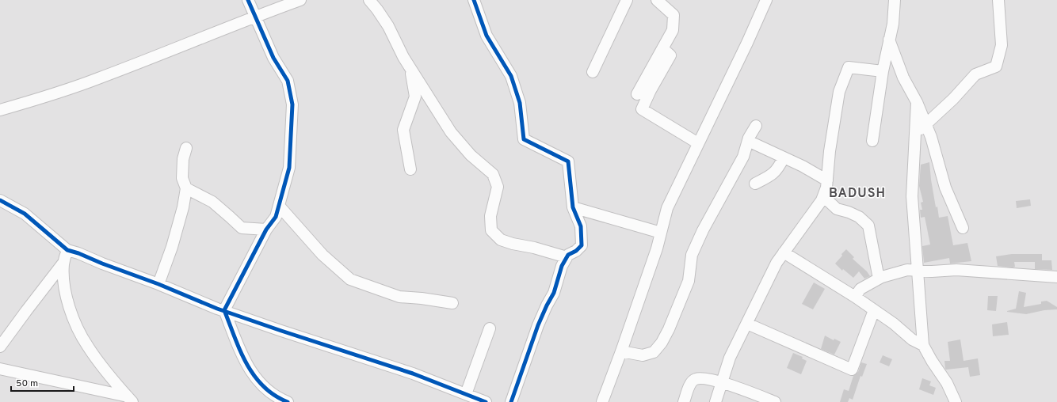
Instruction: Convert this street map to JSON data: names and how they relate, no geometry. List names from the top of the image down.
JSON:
{
  "districts": ["BADUSH"],
  "scale_bar": "50 m"
}
